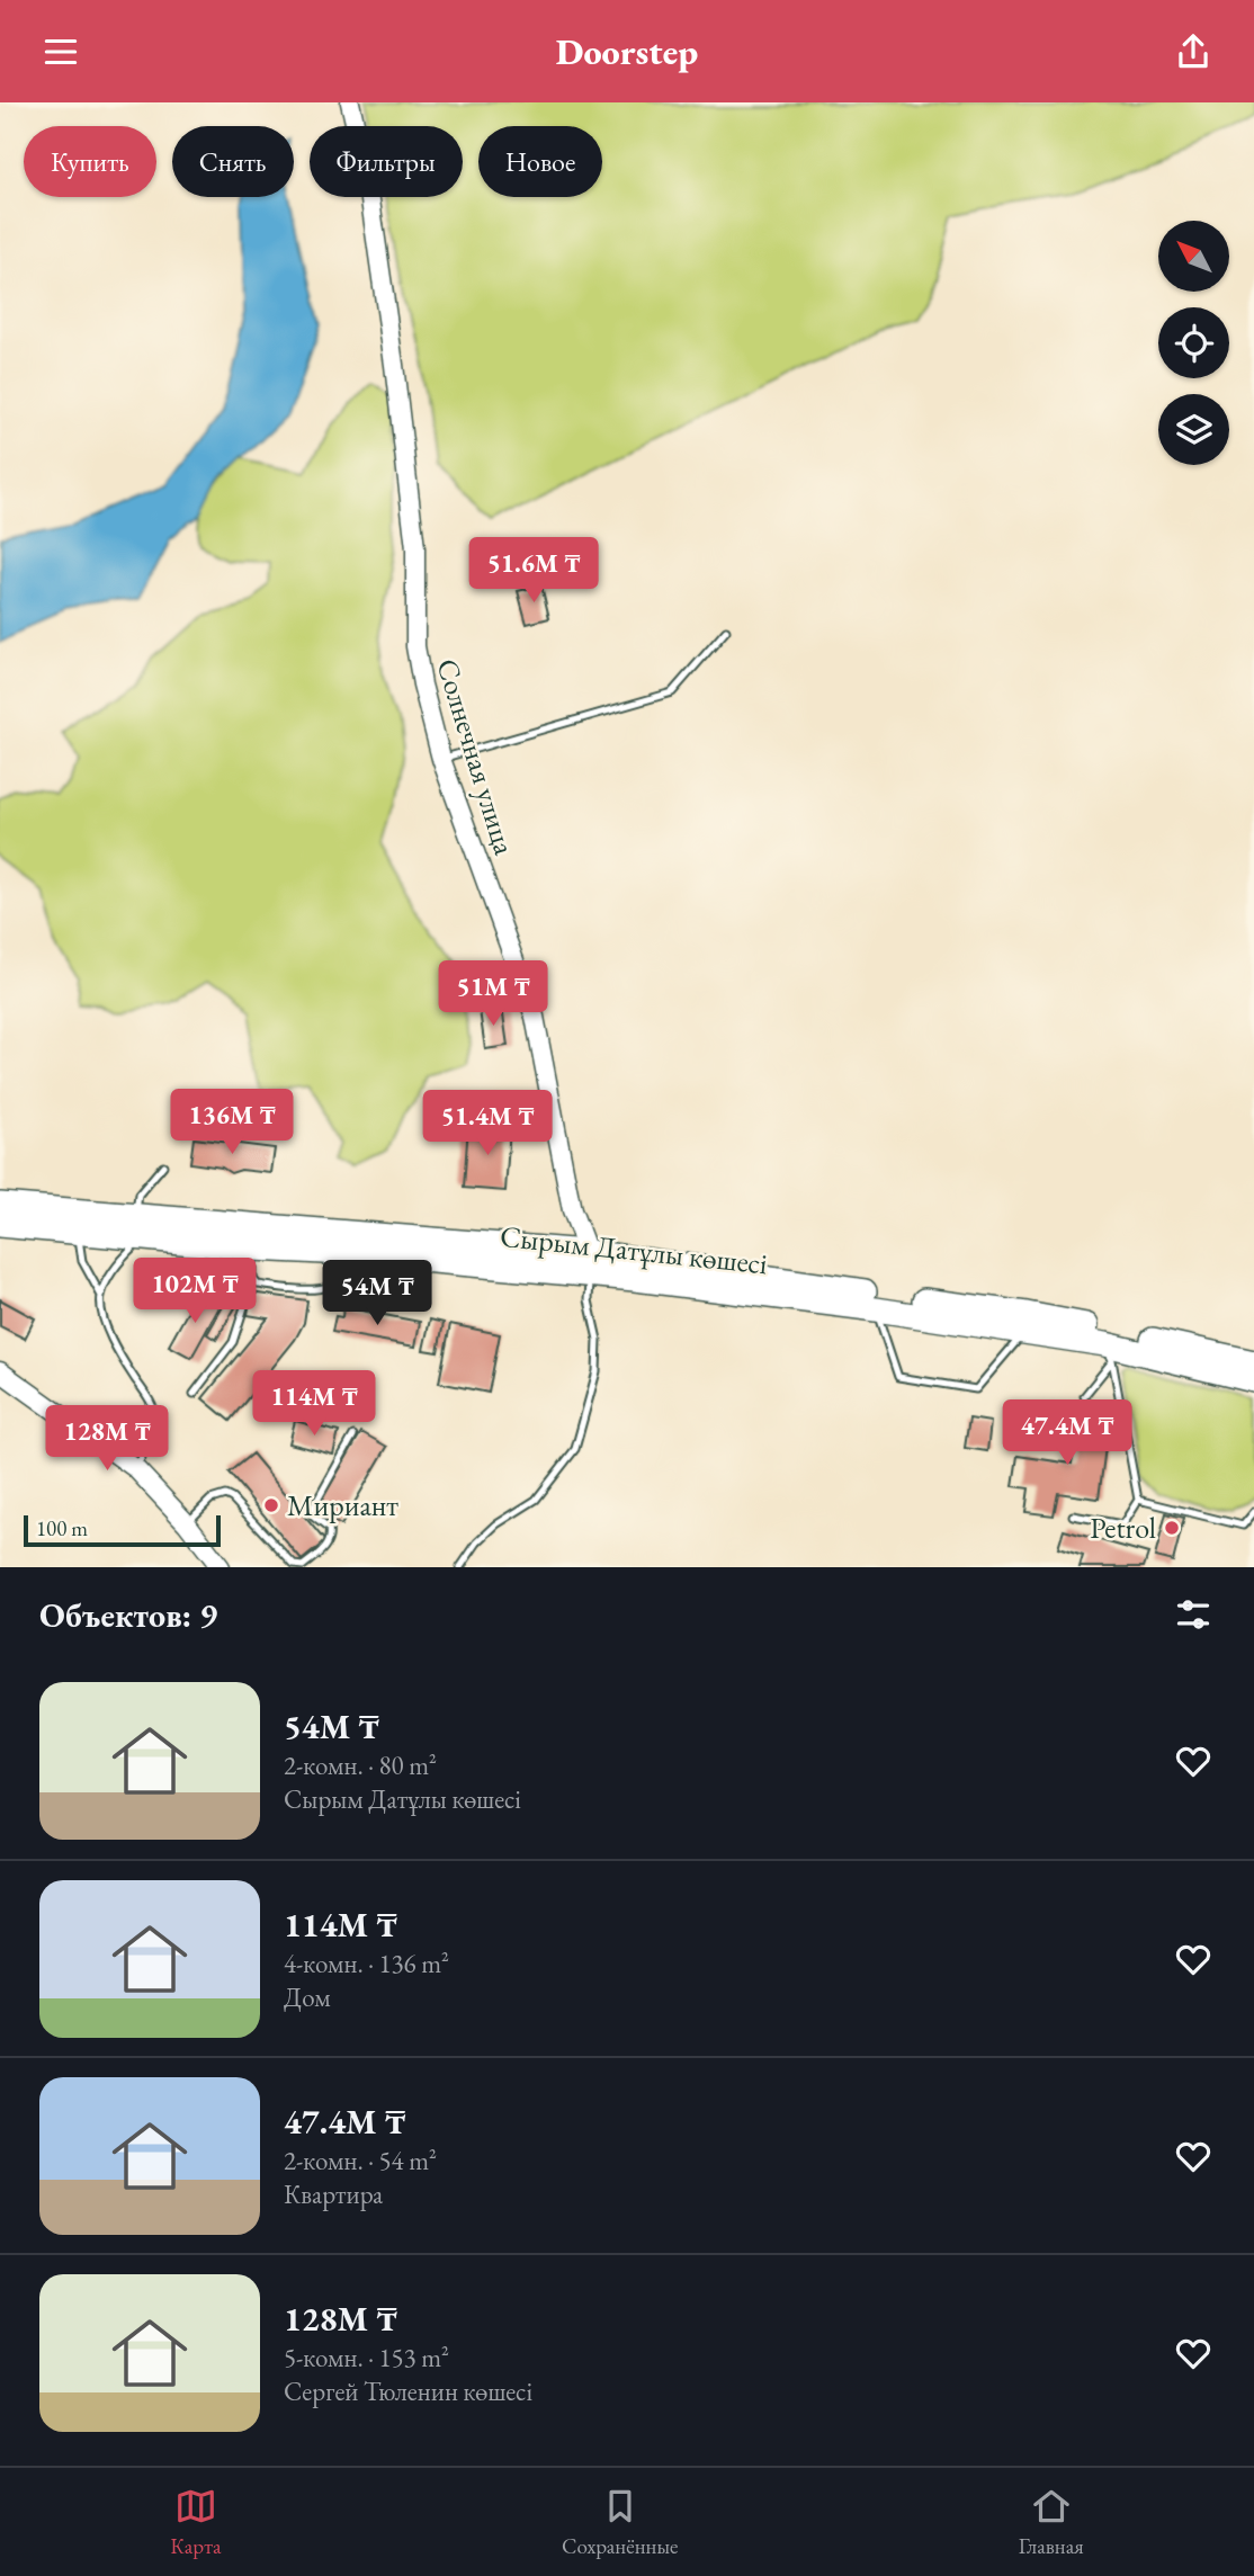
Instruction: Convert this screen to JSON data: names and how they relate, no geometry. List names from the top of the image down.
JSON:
{
  "streets": {
    "highway": ["Сырым Датұлы көшесі"],
    "street": ["Солнечная улица"]
  },
  "crossings": [
    ["Солнечная улица", "Сырым Датұлы көшесі"]
  ],
  "places": ["Мириант", "Petrol"],
  "scale_bar": "100 m",
  "north": "top left",
  "page": {
    "header": "Doorstep",
    "chip": [
      "Купить",
      "Снять",
      "Фильтры",
      "Новое"
    ],
    "price": [
      "51.6M ₸",
      "51M ₸",
      "136M ₸",
      "51.4M ₸",
      "102M ₸",
      "54M ₸",
      "114M ₸",
      "47.4M ₸",
      "128M ₸"
    ],
    "scale": "100 m",
    "heading": "Объектов: 9",
    "list": [
      {
        "name": "54M ₸",
        "note": "2-комн. · 80 m² · Сырым Датұлы көшесі"
      },
      {
        "name": "114M ₸",
        "note": "4-комн. · 136 m² · Дом"
      },
      {
        "name": "47.4M ₸",
        "note": "2-комн. · 54 m² · Квартира"
      },
      {
        "name": "128M ₸",
        "note": "5-комн. · 153 m² · Сергей Тюленин көшесі"
      }
    ],
    "tabs": ["Карта", "Сохранённые", "Главная"]
  }
}
